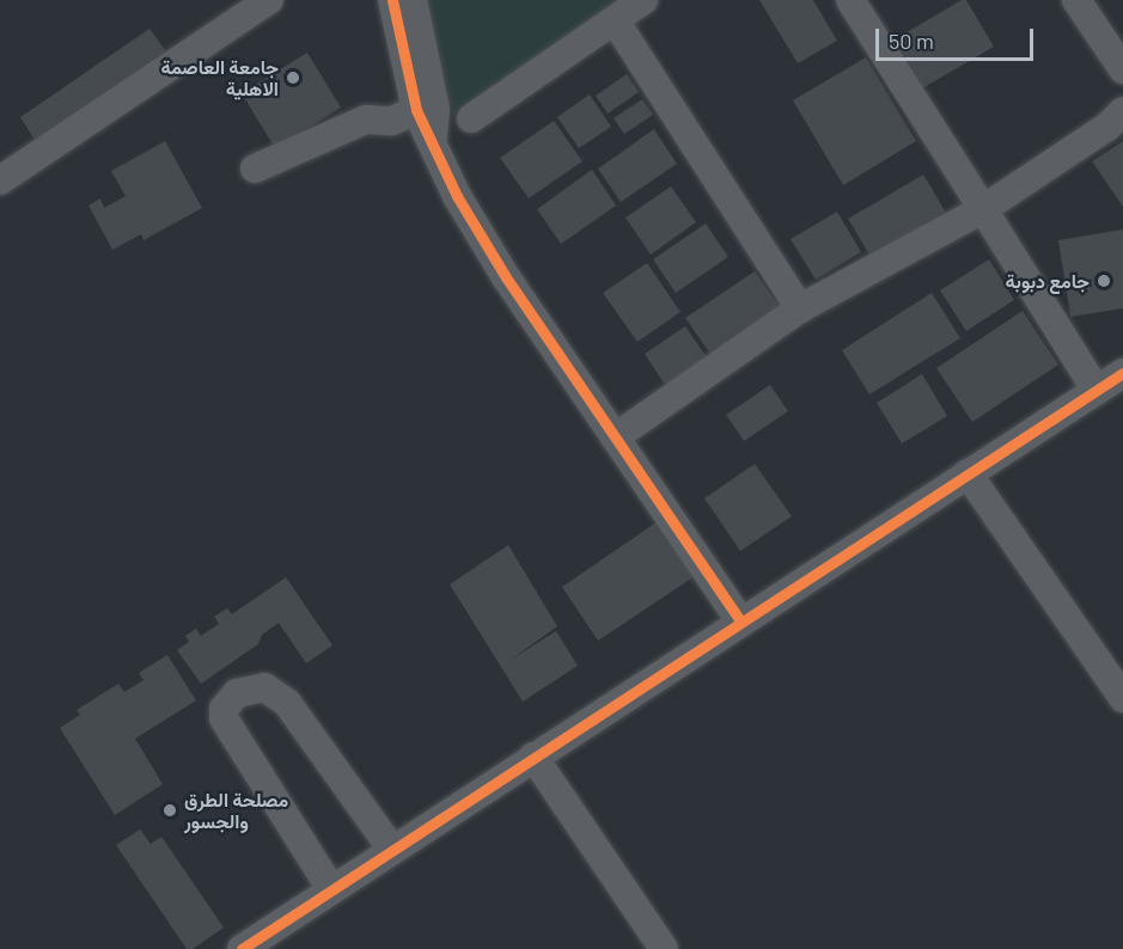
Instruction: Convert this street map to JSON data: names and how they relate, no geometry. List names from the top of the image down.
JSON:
{
  "places": ["جامعة العاصمة الاهلية", "جامع دبوبة", "مصلحة الطرق والجسور"],
  "scale_bar": "50 m"
}
